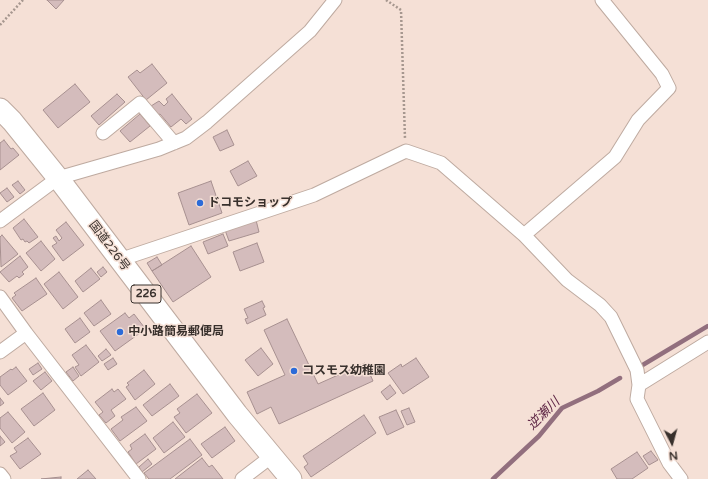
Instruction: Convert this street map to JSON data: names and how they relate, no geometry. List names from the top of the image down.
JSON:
{
  "streets": {
    "highway": ["国道226号", "226"]
  },
  "water": ["逆瀬川"],
  "places": ["ドコモショップ", "中小路簡易郵便局", "コスモス幼稚園"],
  "north": "bottom"
}
